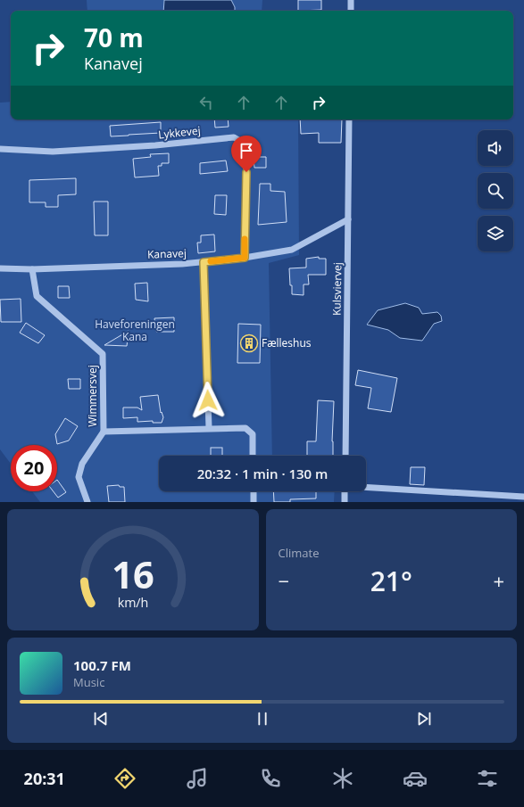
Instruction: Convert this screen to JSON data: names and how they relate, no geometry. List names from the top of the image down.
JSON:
{
  "streets": {
    "street": [
      "Lykkevej",
      "Kanavej",
      "Kulsviervej",
      "Wimmersvej"
    ]
  },
  "crossings": [
    ["Lykkevej", "Kanavej"],
    ["Kanavej", "Kulsviervej"],
    ["Kanavej", "Wimmersvej"]
  ],
  "parks": ["Haveforeningen Kana"],
  "places": {
    "building": ["Fælleshus"]
  },
  "page": {
    "turn": ["70 m", "Kanavej"],
    "limit": "20",
    "trip": "20:32 · 1 min · 130 m",
    "tile": "Climate",
    "heat": ["−", "21°", "+"],
    "song": ["100.7 FM", "Music"],
    "tabs": "20:31",
    "gauge": ["16", "km/h"]
  }
}
